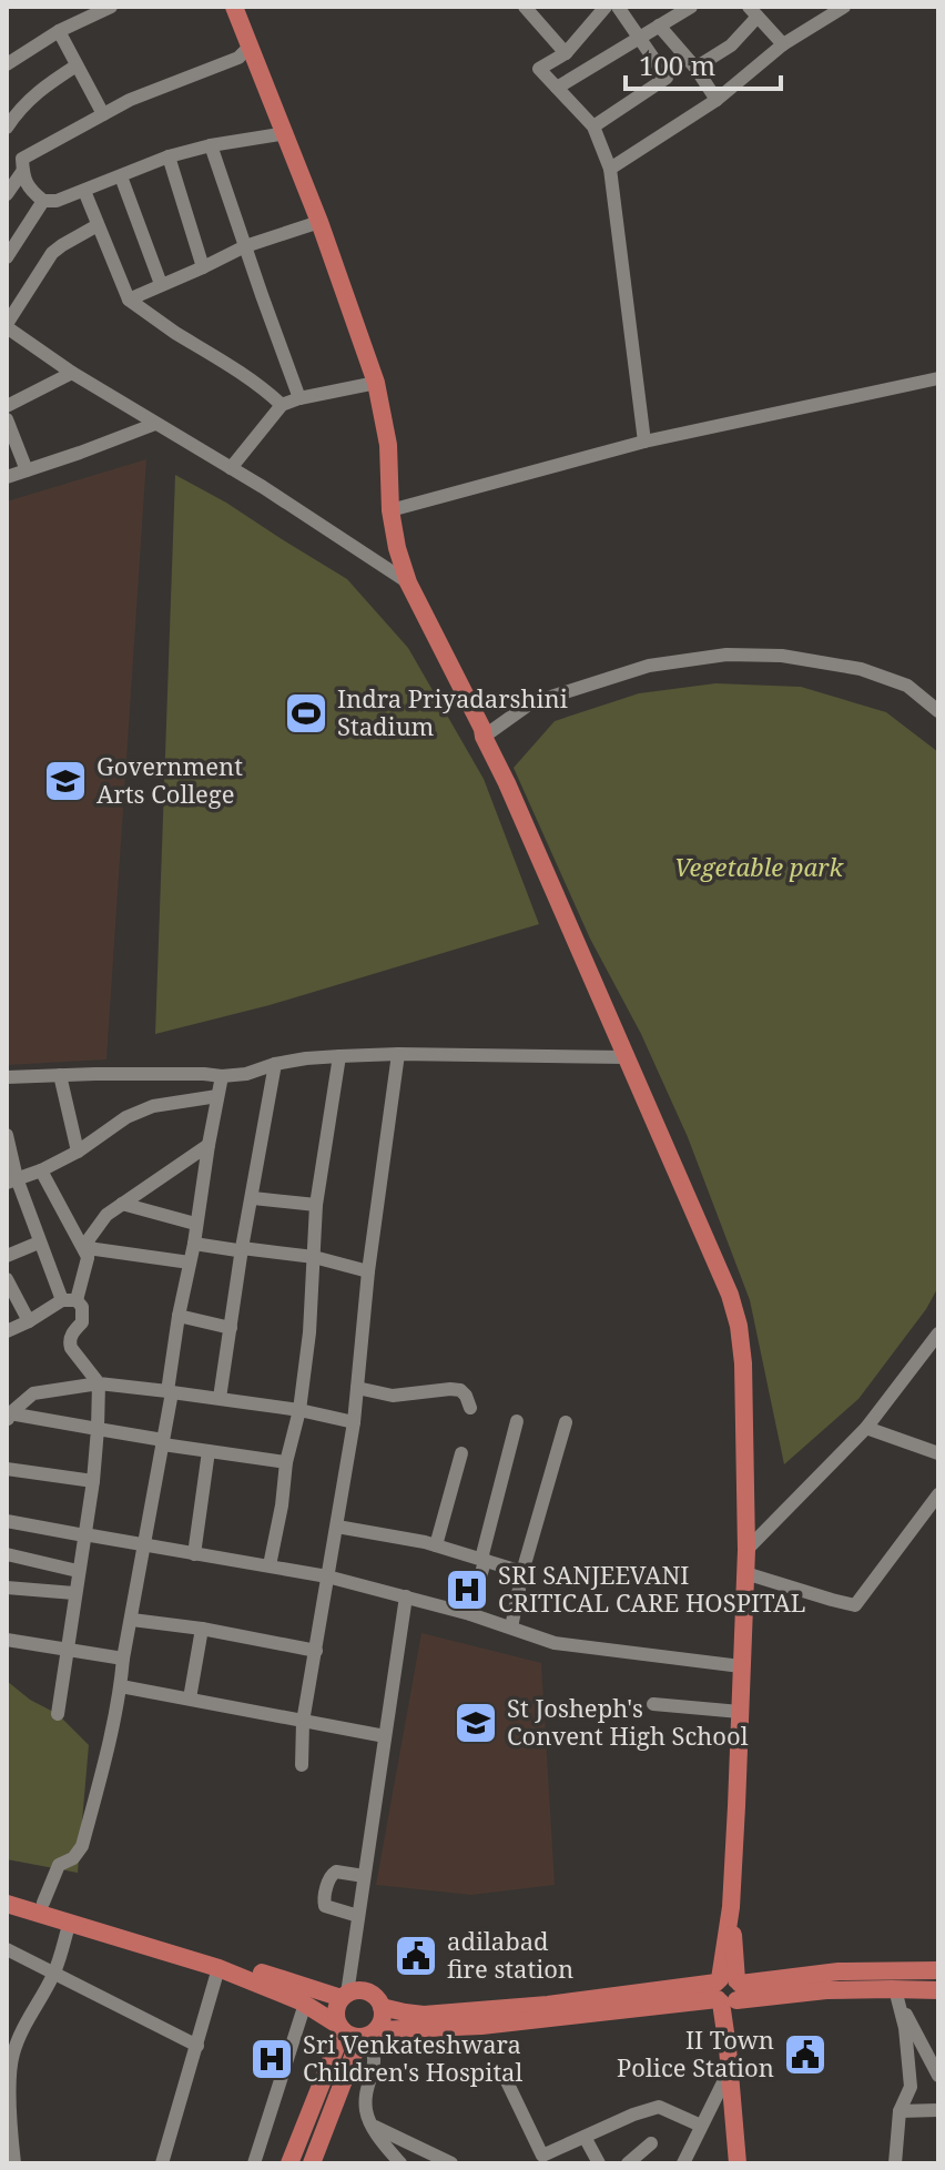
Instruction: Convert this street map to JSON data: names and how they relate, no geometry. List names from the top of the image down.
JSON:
{
  "parks": ["Vegetable park"],
  "places": {
    "sports": ["Indra Priyadarshini Stadium"],
    "school or university": ["Government Arts College", "St Josheph's Convent High School"],
    "hospital": ["SRI SANJEEVANI CRITICAL CARE HOSPITAL", "Sri Venkateshwara Children's Hospital"],
    "public building": ["adilabad fire station", "II Town Police Station"]
  },
  "scale_bar": "100 m"
}
